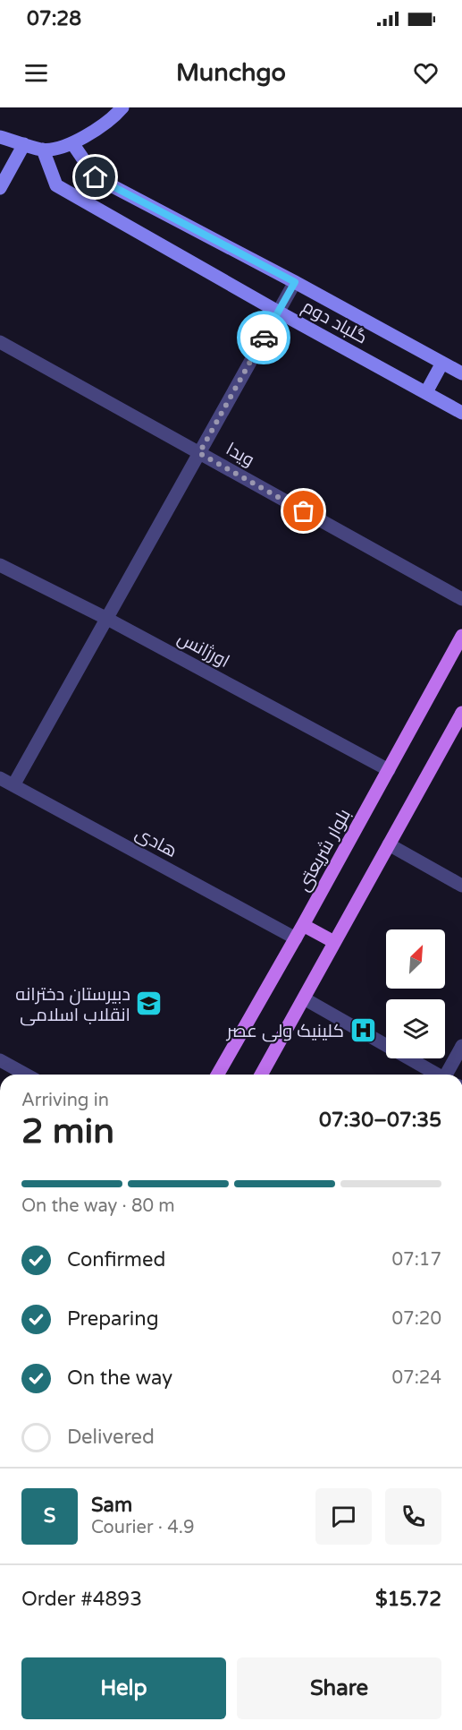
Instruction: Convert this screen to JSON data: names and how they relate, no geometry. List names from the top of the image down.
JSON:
{
  "streets": {
    "main road": ["گلباد دوم", "بلوار شریعتى"],
    "street": ["ویدا", "اورژانس", "هادی"]
  },
  "crossings": [
    ["اورژانس", "بلوار شریعتى"],
    ["هادی", "بلوار شریعتى"]
  ],
  "places": {
    "school or university": ["دبیرستان دخترانه انقلاب اسلامی"],
    "hospital": ["کلینیک ولی عصر"]
  },
  "north": "top right",
  "page": {
    "status": "07:28",
    "header": "Munchgo",
    "heading": ["2 min", "Arriving in", "07:30–07:35"],
    "panel": [
      "Sam",
      "Courier · 4.9",
      "Order #4893",
      "$15.72"
    ],
    "bar": "On the way · 80 m",
    "list": [
      ["Confirmed", "07:17"],
      ["Preparing", "07:20"],
      ["On the way", "07:24"],
      "Delivered"
    ],
    "round": "S",
    "buttons": ["Help", "Share"]
  }
}
